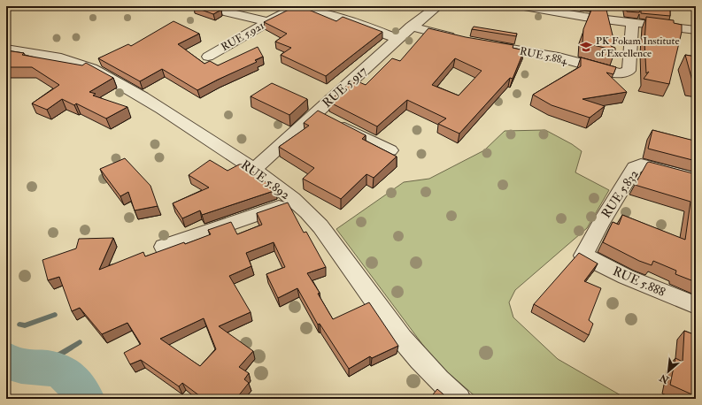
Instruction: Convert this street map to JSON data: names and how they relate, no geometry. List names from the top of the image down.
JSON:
{
  "streets": {
    "street": [
      "RUE 5.921",
      "RUE 5.884",
      "RUE 5.917",
      "RUE 5.892",
      "RUE 5.832",
      "RUE 5.888"
    ]
  },
  "crossings": [
    ["RUE 5.917", "RUE 5.892"],
    ["RUE 5.832", "RUE 5.888"]
  ],
  "places": {
    "school or university": ["PK Fokam Institute of Excellence"]
  },
  "north": "bottom left"
}
